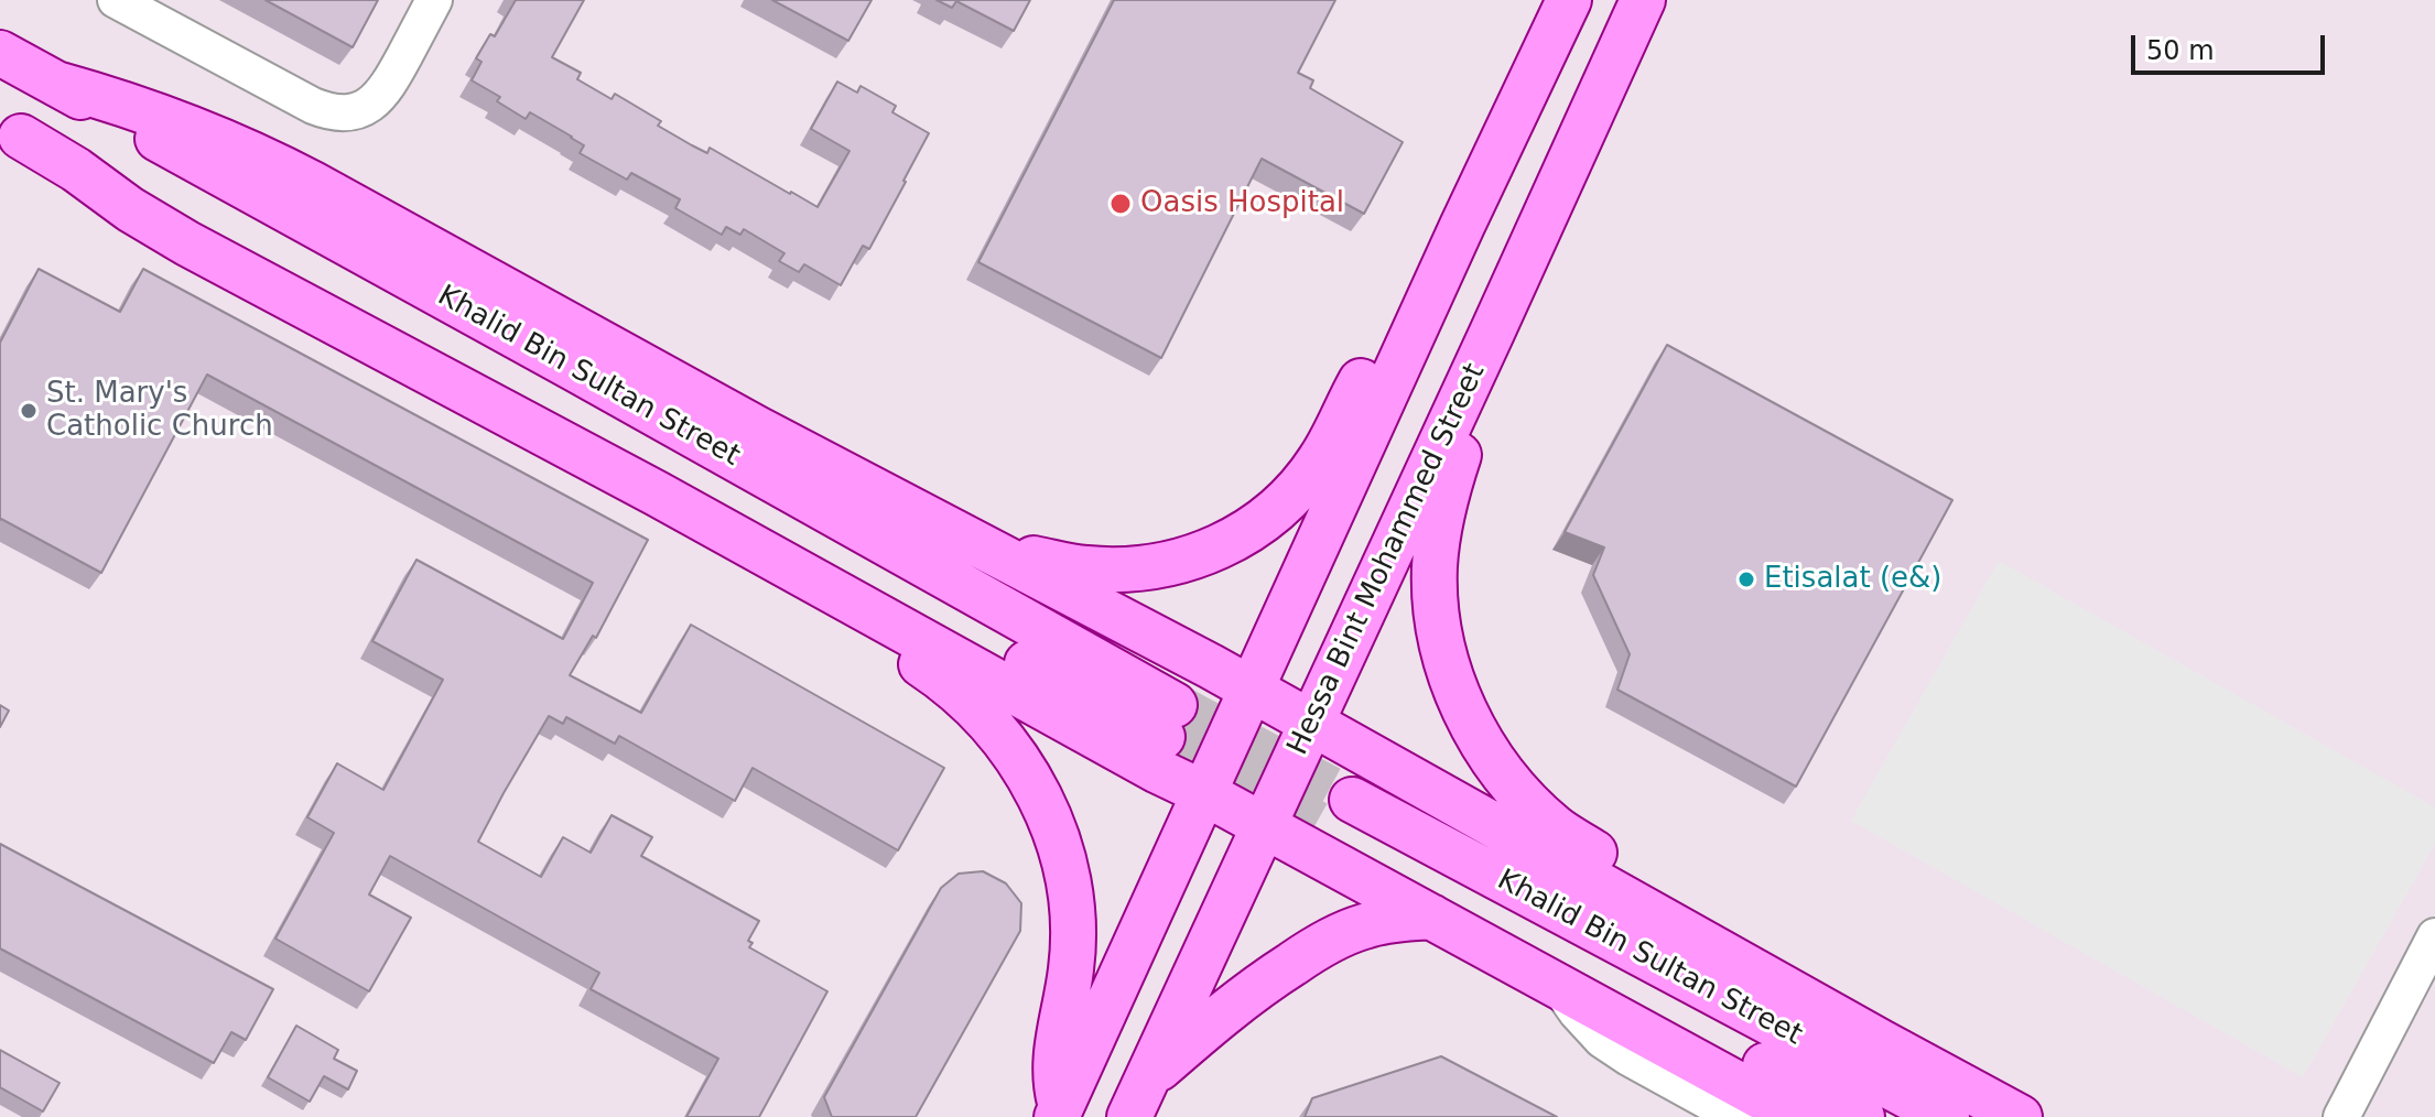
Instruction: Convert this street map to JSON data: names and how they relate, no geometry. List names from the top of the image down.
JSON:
{
  "streets": {
    "main road": ["Khalid Bin Sultan Street", "Hessa Bint Mohammed Street"]
  },
  "places": ["Oasis Hospital", "St. Mary's Catholic Church", "Etisalat (e&)"],
  "scale_bar": "50 m"
}
